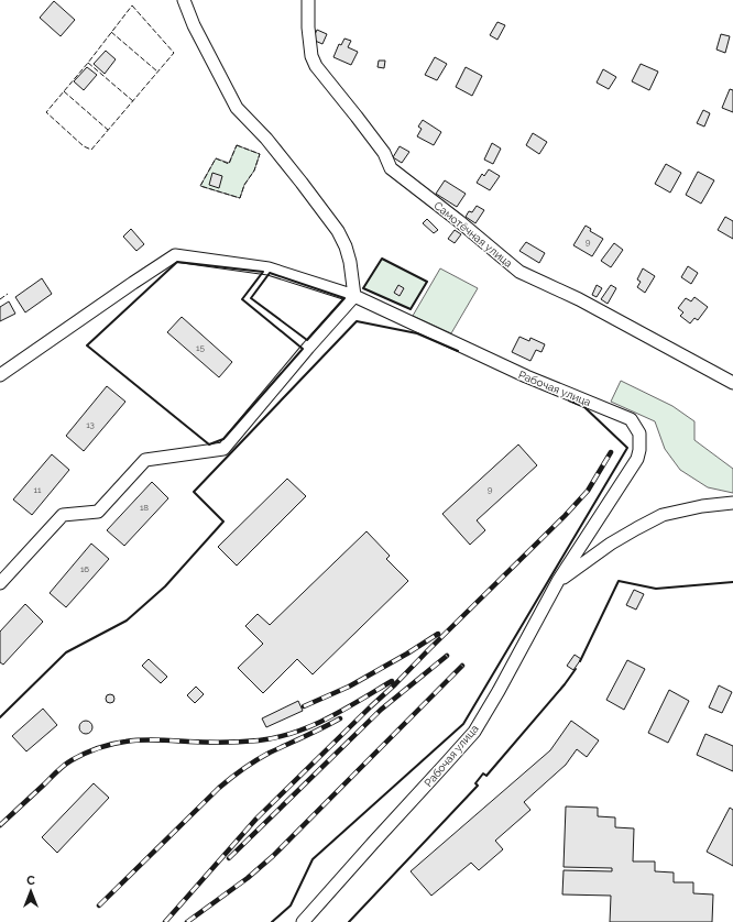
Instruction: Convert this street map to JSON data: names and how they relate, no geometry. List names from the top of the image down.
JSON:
{
  "streets": {
    "street": ["Самотёчная улица", "Рабочая улица"]
  },
  "house_numbers": [
    "9",
    "15",
    "13",
    "11",
    "9",
    "18",
    "16"
  ],
  "north": "top"
}
